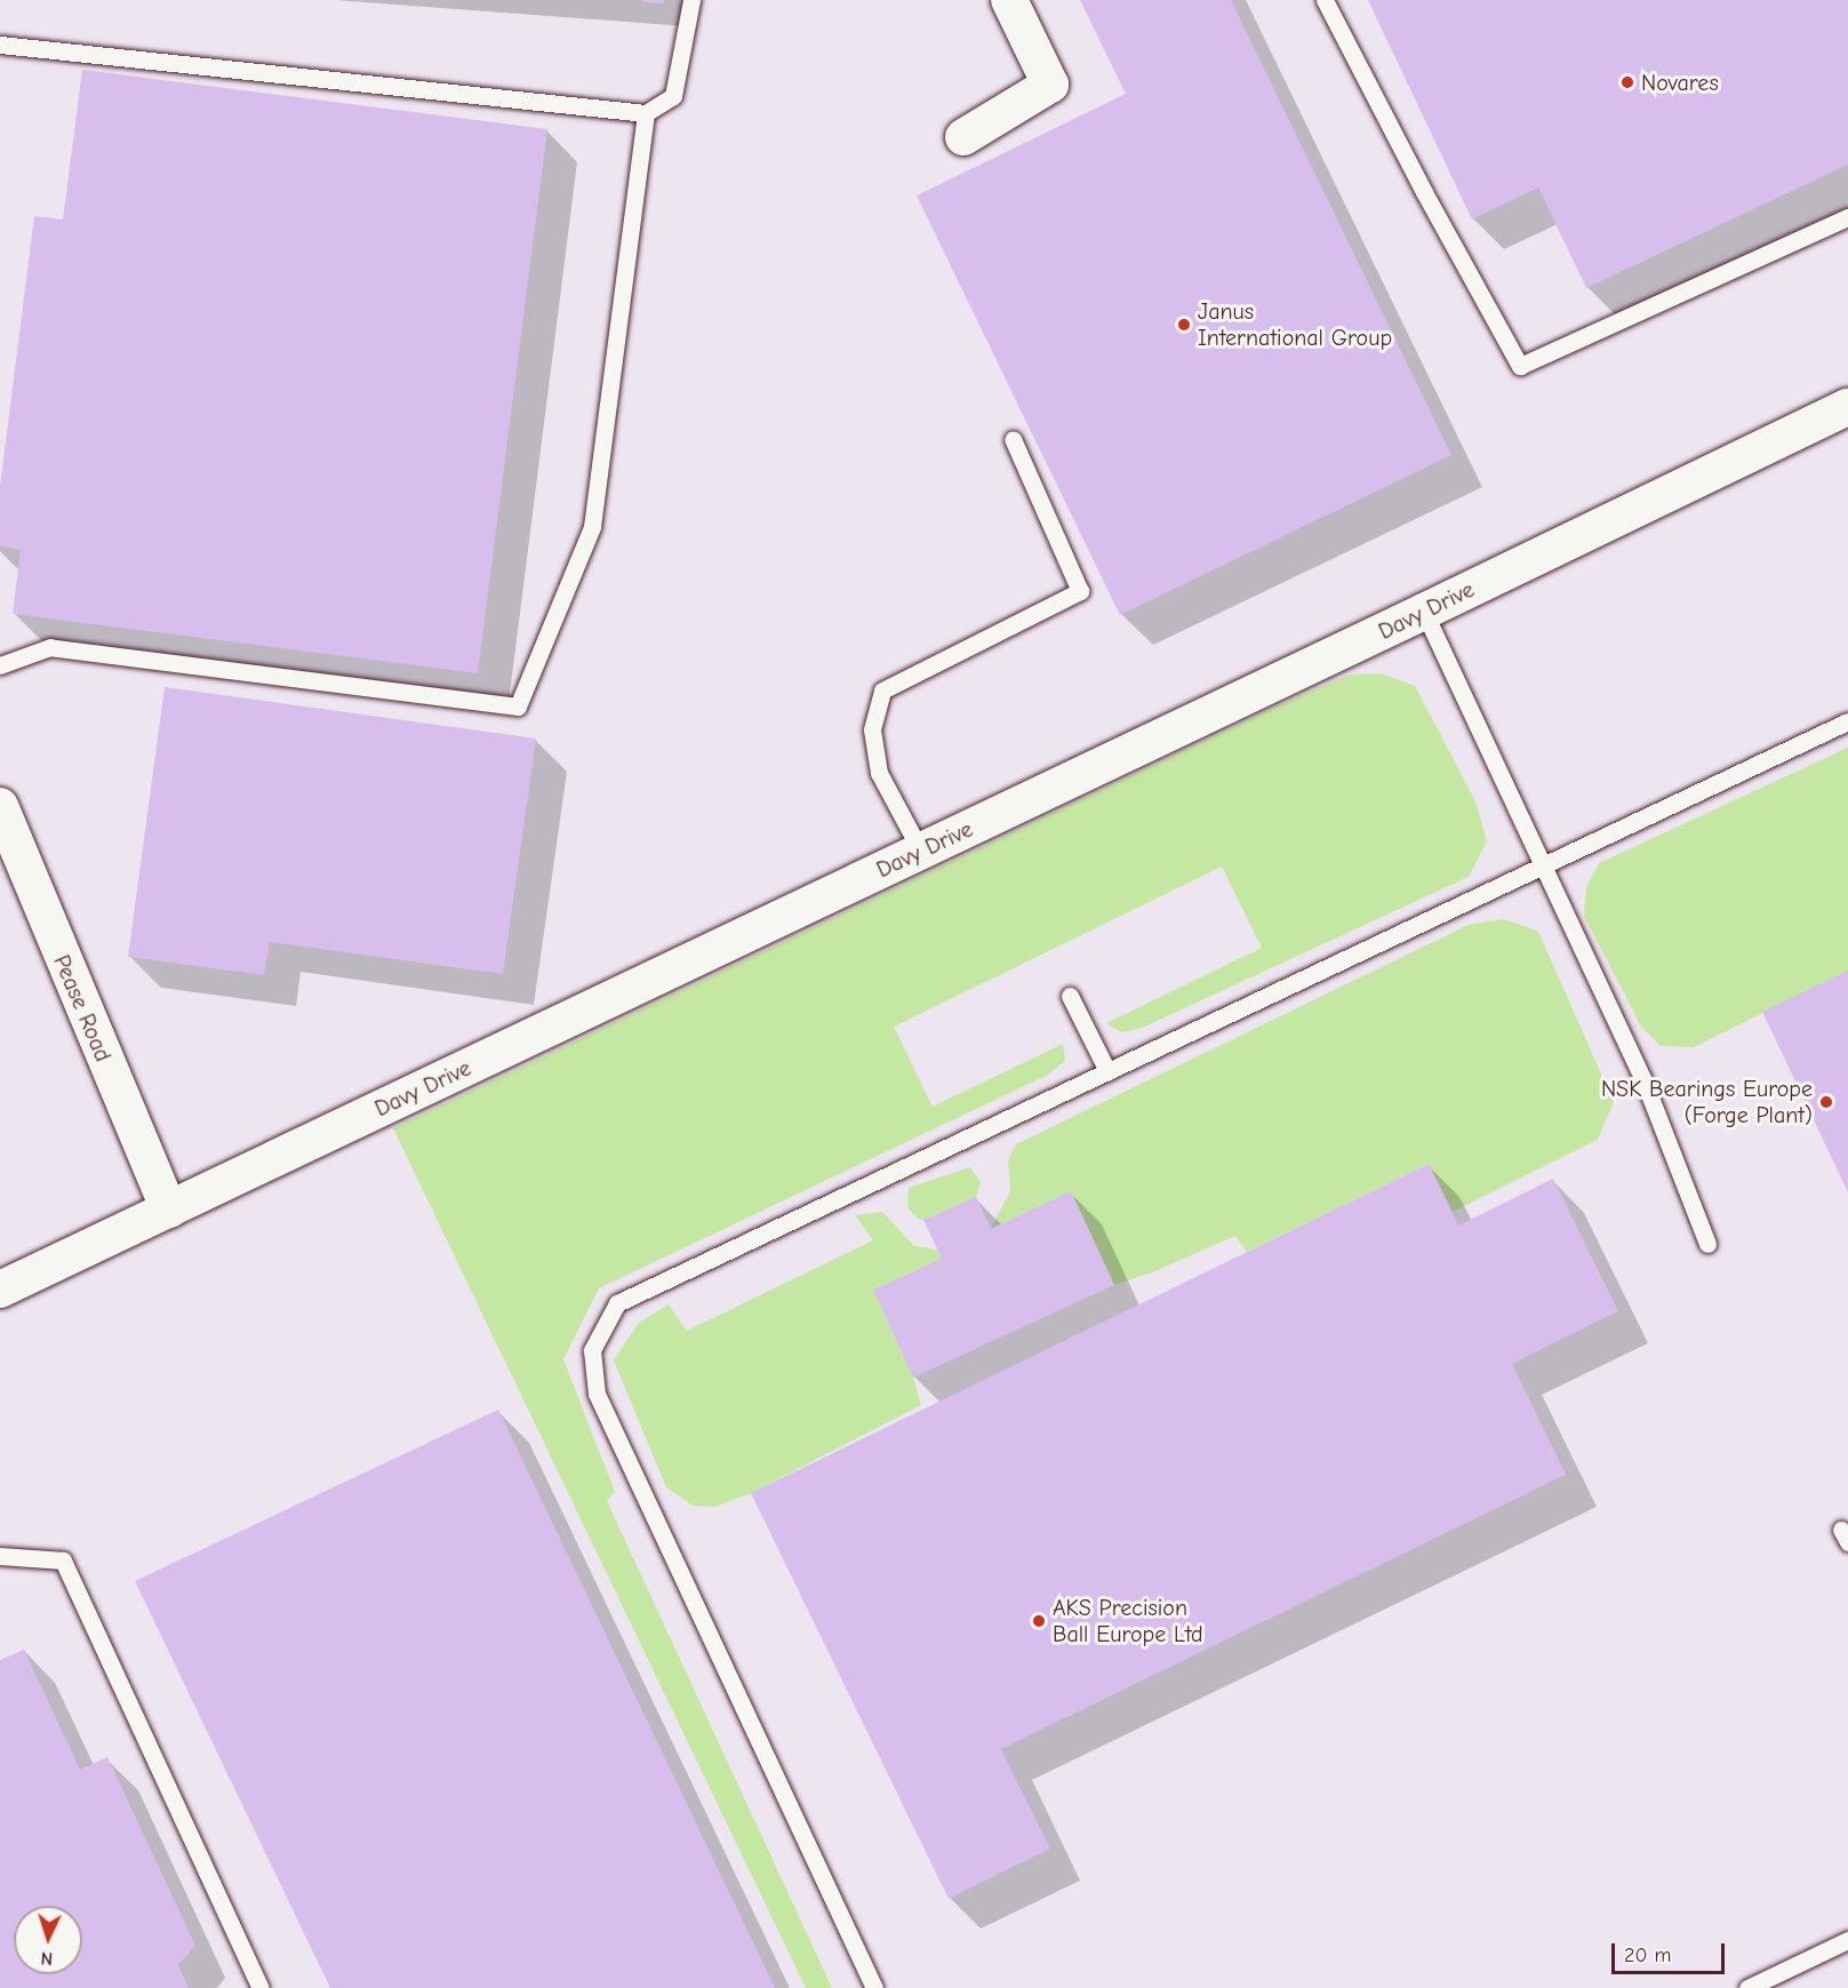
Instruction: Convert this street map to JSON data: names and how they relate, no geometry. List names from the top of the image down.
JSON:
{
  "streets": {
    "street": ["Davy Drive", "Pease Road"]
  },
  "crossings": [
    ["Davy Drive", "Pease Road"]
  ],
  "places": [
    "Novares",
    "Janus International Group",
    "NSK Bearings Europe (Forge Plant)",
    "AKS Precision Ball Europe Ltd"
  ],
  "scale_bar": "20 m",
  "north": "bottom"
}
